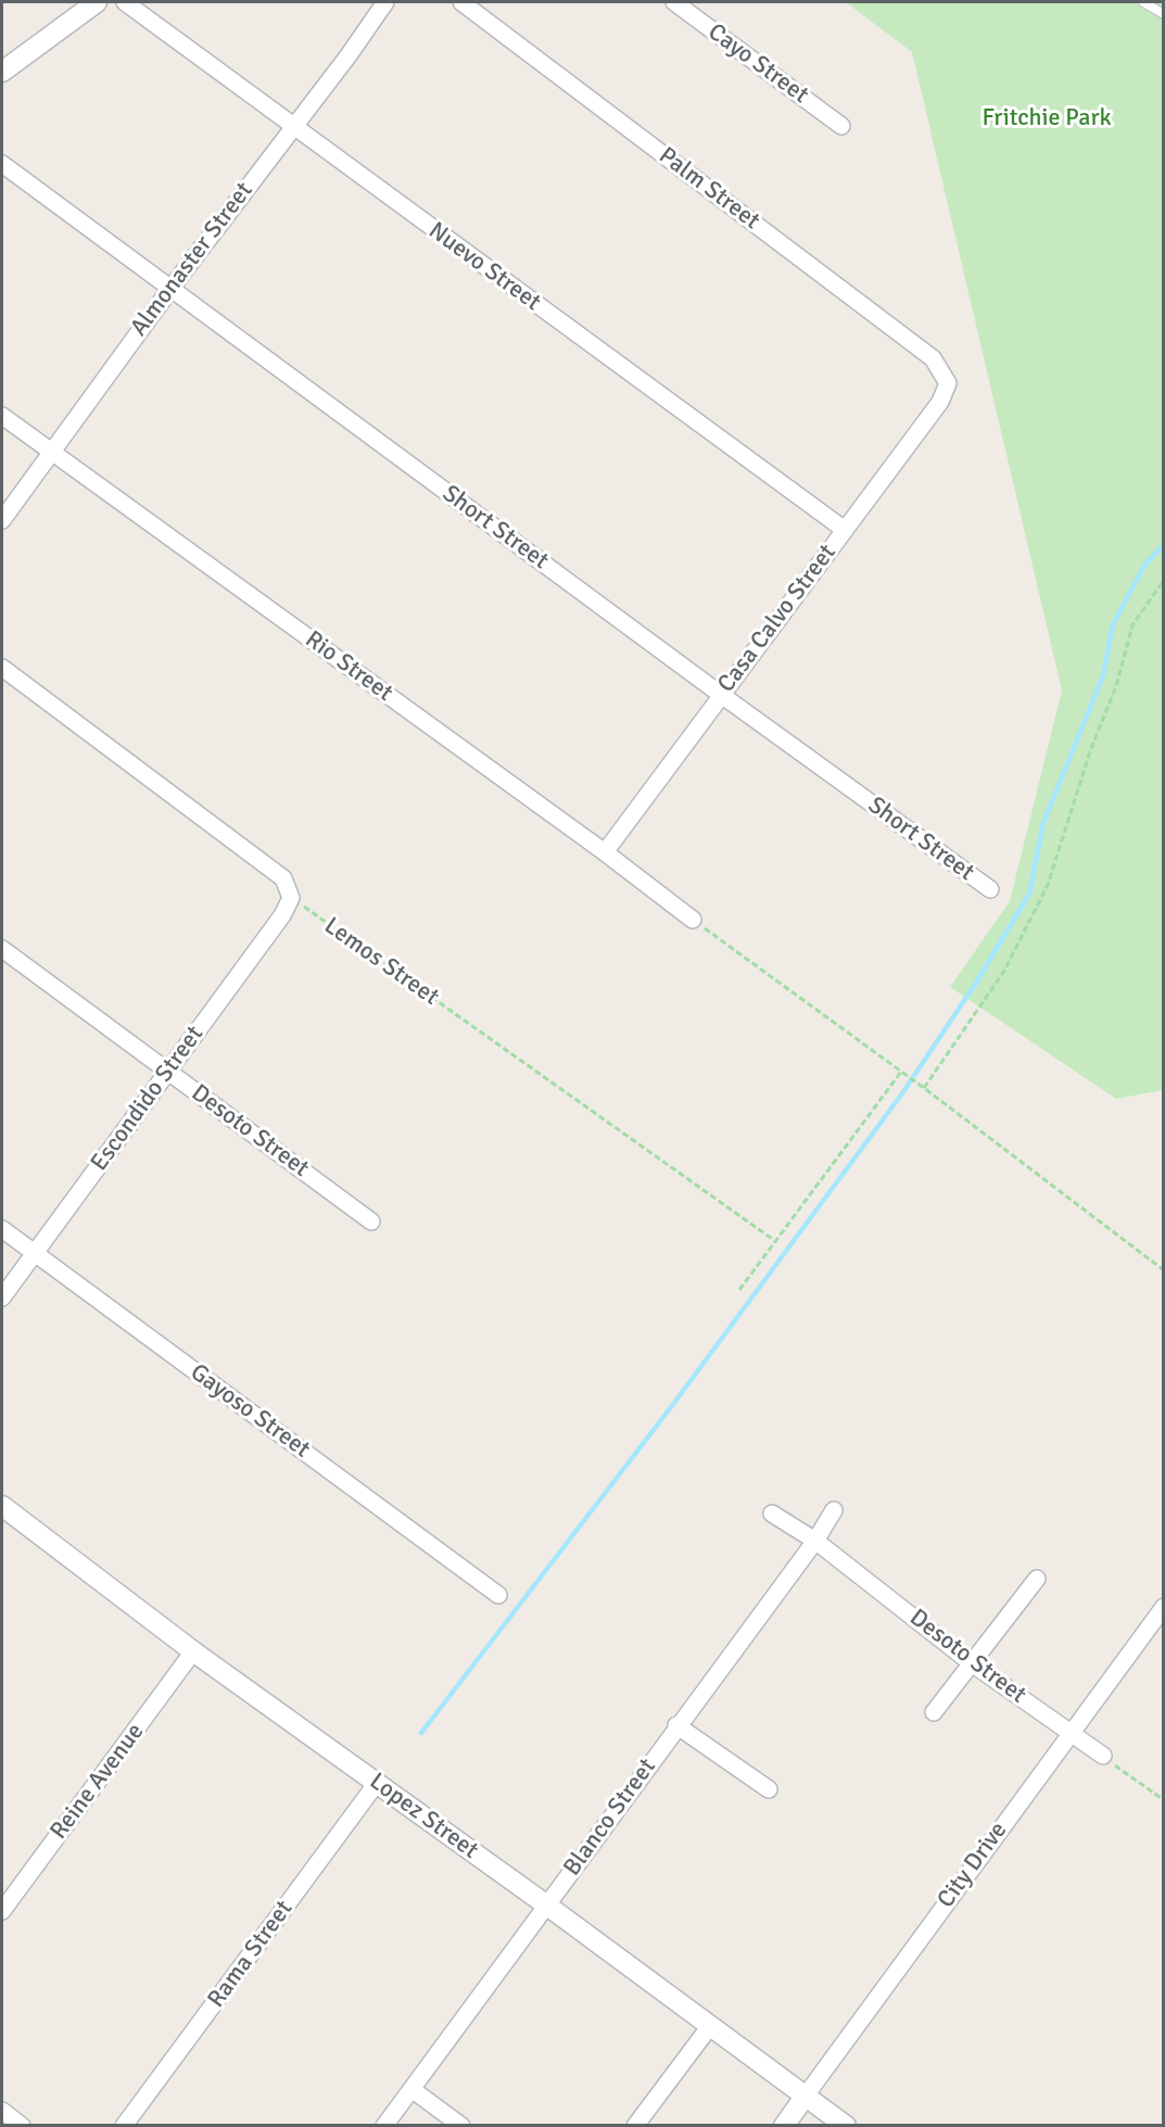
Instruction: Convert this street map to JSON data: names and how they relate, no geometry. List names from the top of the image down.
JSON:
{
  "streets": {
    "street": [
      "Cayo Street",
      "Palm Street",
      "Almonaster Street",
      "Nuevo Street",
      "Short Street",
      "Casa Calvo Street",
      "Rio Street",
      "Escondido Street",
      "Desoto Street",
      "Gayoso Street",
      "Reine Avenue",
      "Lopez Street",
      "Blanco Street",
      "City Drive",
      "Rama Street"
    ],
    "path": ["Lemos Street"]
  },
  "crossings": [
    ["Palm Street", "Casa Calvo Street"],
    ["Almonaster Street", "Nuevo Street"],
    ["Almonaster Street", "Short Street"],
    ["Almonaster Street", "Rio Street"],
    ["Nuevo Street", "Casa Calvo Street"],
    ["Short Street", "Casa Calvo Street"],
    ["Casa Calvo Street", "Rio Street"],
    ["Lemos Street", "Escondido Street"],
    ["Escondido Street", "Desoto Street"],
    ["Escondido Street", "Gayoso Street"],
    ["Desoto Street", "Blanco Street"],
    ["Desoto Street", "City Drive"],
    ["Reine Avenue", "Lopez Street"],
    ["Lopez Street", "Blanco Street"],
    ["Lopez Street", "City Drive"],
    ["Lopez Street", "Rama Street"]
  ],
  "parks": ["Fritchie Park"]
}
